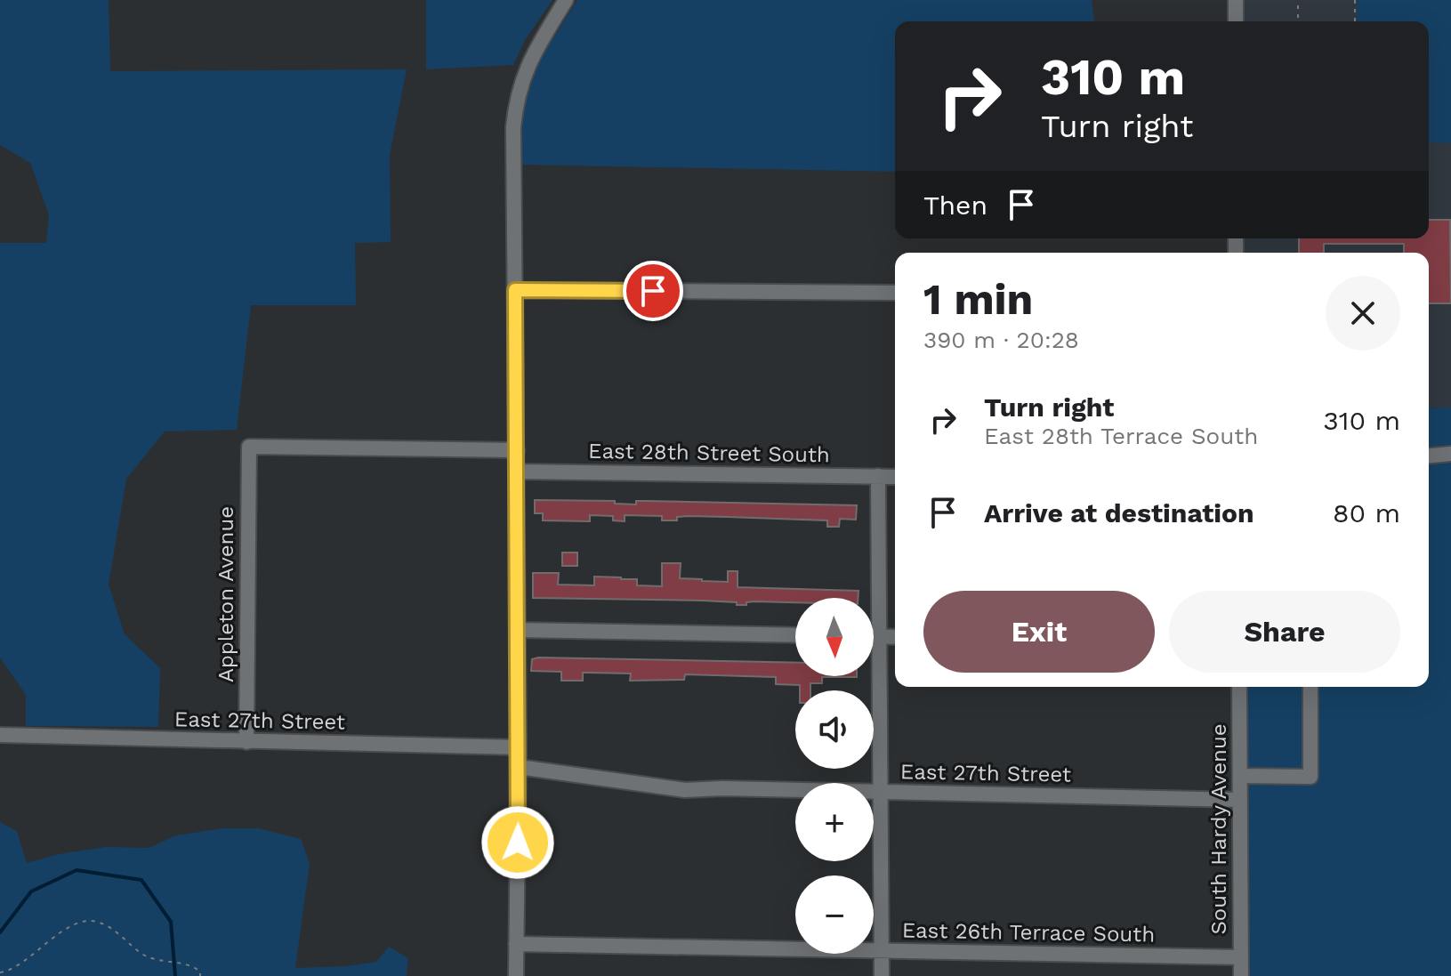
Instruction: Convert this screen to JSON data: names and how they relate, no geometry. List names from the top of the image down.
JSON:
{
  "streets": {
    "street": [
      "East 28th Street South",
      "Appleton Avenue",
      "East 27th Street",
      "South Hardy Avenue",
      "East 26th Terrace South"
    ]
  },
  "crossings": [
    ["Appleton Avenue", "East 27th Street"],
    ["East 27th Street", "South Hardy Avenue"],
    ["South Hardy Avenue", "East 26th Terrace South"]
  ],
  "north": "bottom",
  "page": {
    "turn": ["310 m", "Turn right"],
    "then": "Then",
    "heading": ["1 min", "390 m · 20:28"],
    "list": [
      {
        "name": "Turn right",
        "note": "East 28th Terrace South",
        "value": "310 m"
      },
      {
        "name": "Arrive at destination",
        "value": "80 m"
      }
    ],
    "buttons": ["Exit", "Share"],
    "map_buttons": ["+", "−"]
  }
}
